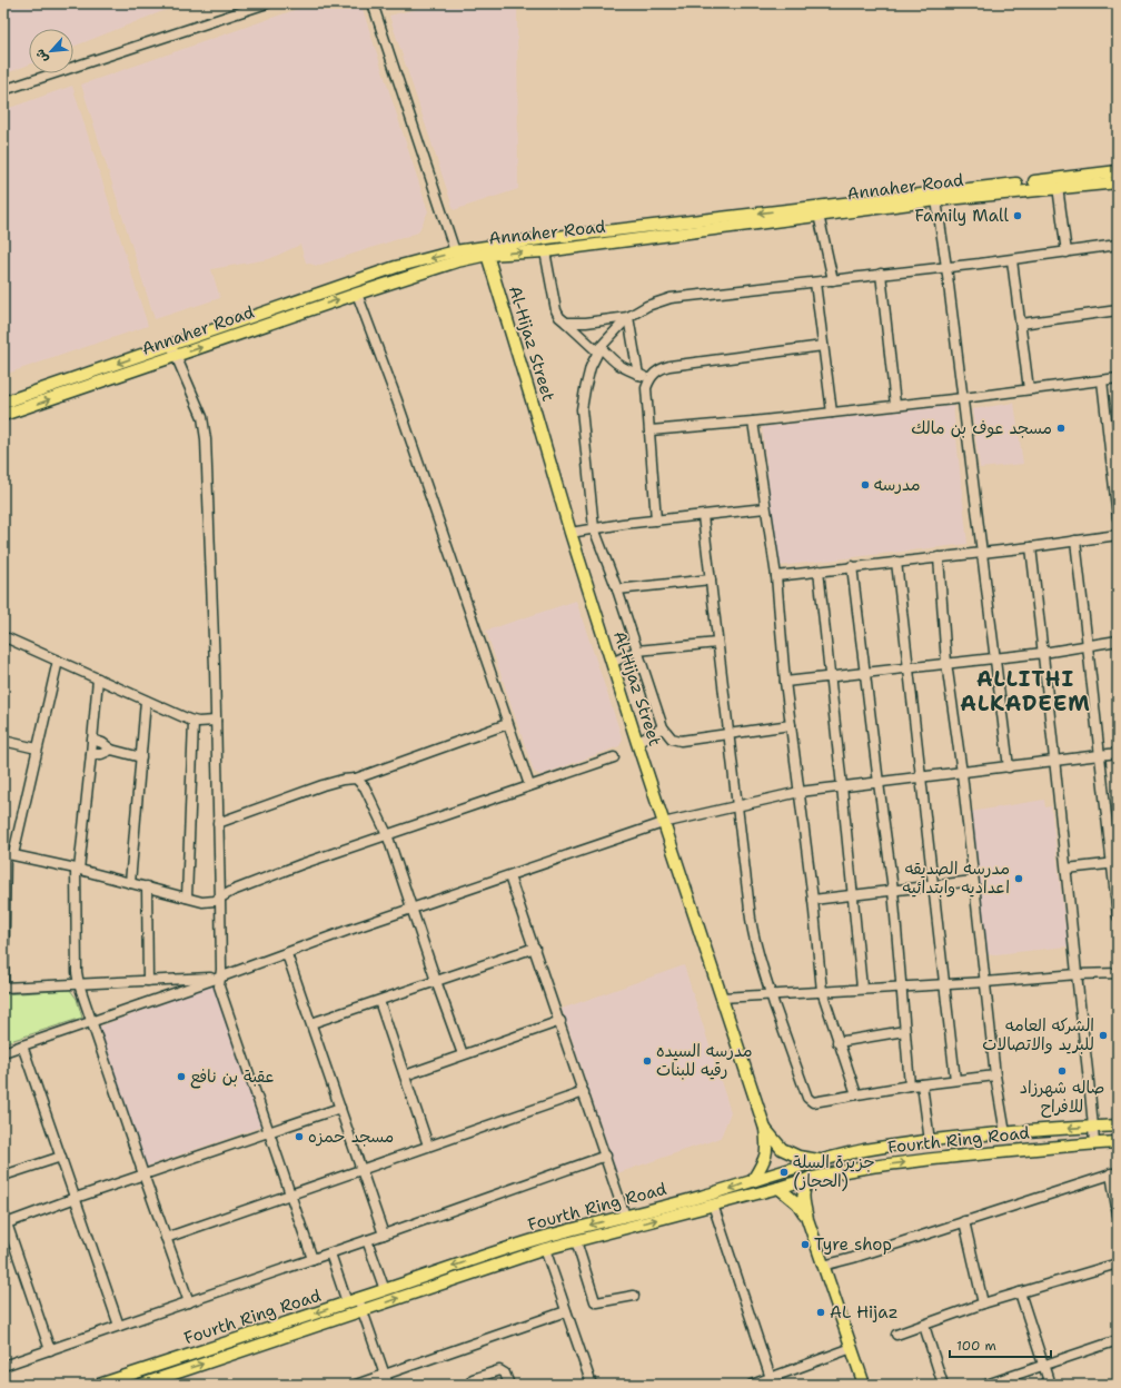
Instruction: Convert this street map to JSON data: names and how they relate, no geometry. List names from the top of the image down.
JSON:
{
  "streets": {
    "main road": ["Annaher Road", "Al-Hijaz Street", "Fourth Ring Road"]
  },
  "crossings": [
    ["Annaher Road", "Al-Hijaz Street"],
    ["Al-Hijaz Street", "Fourth Ring Road"]
  ],
  "districts": ["ALLITHI ALKADEEM"],
  "places": [
    "Family Mall",
    "مسجد عوف بن مالك",
    "مدرسه",
    "مدرسه الصديقه اعداديه وابتدائيه",
    "الشركه العامه للبريد والاتصالات",
    "مدرسه السيده رقيه للبنات",
    "صاله شهرزاد للافراح",
    "عقبة بن نافع",
    "مسجد حمزه",
    "جزيرة السلة (الحجاز)",
    "Tyre shop",
    "AL Hijaz"
  ],
  "scale_bar": "100 m",
  "north": "bottom left"
}
